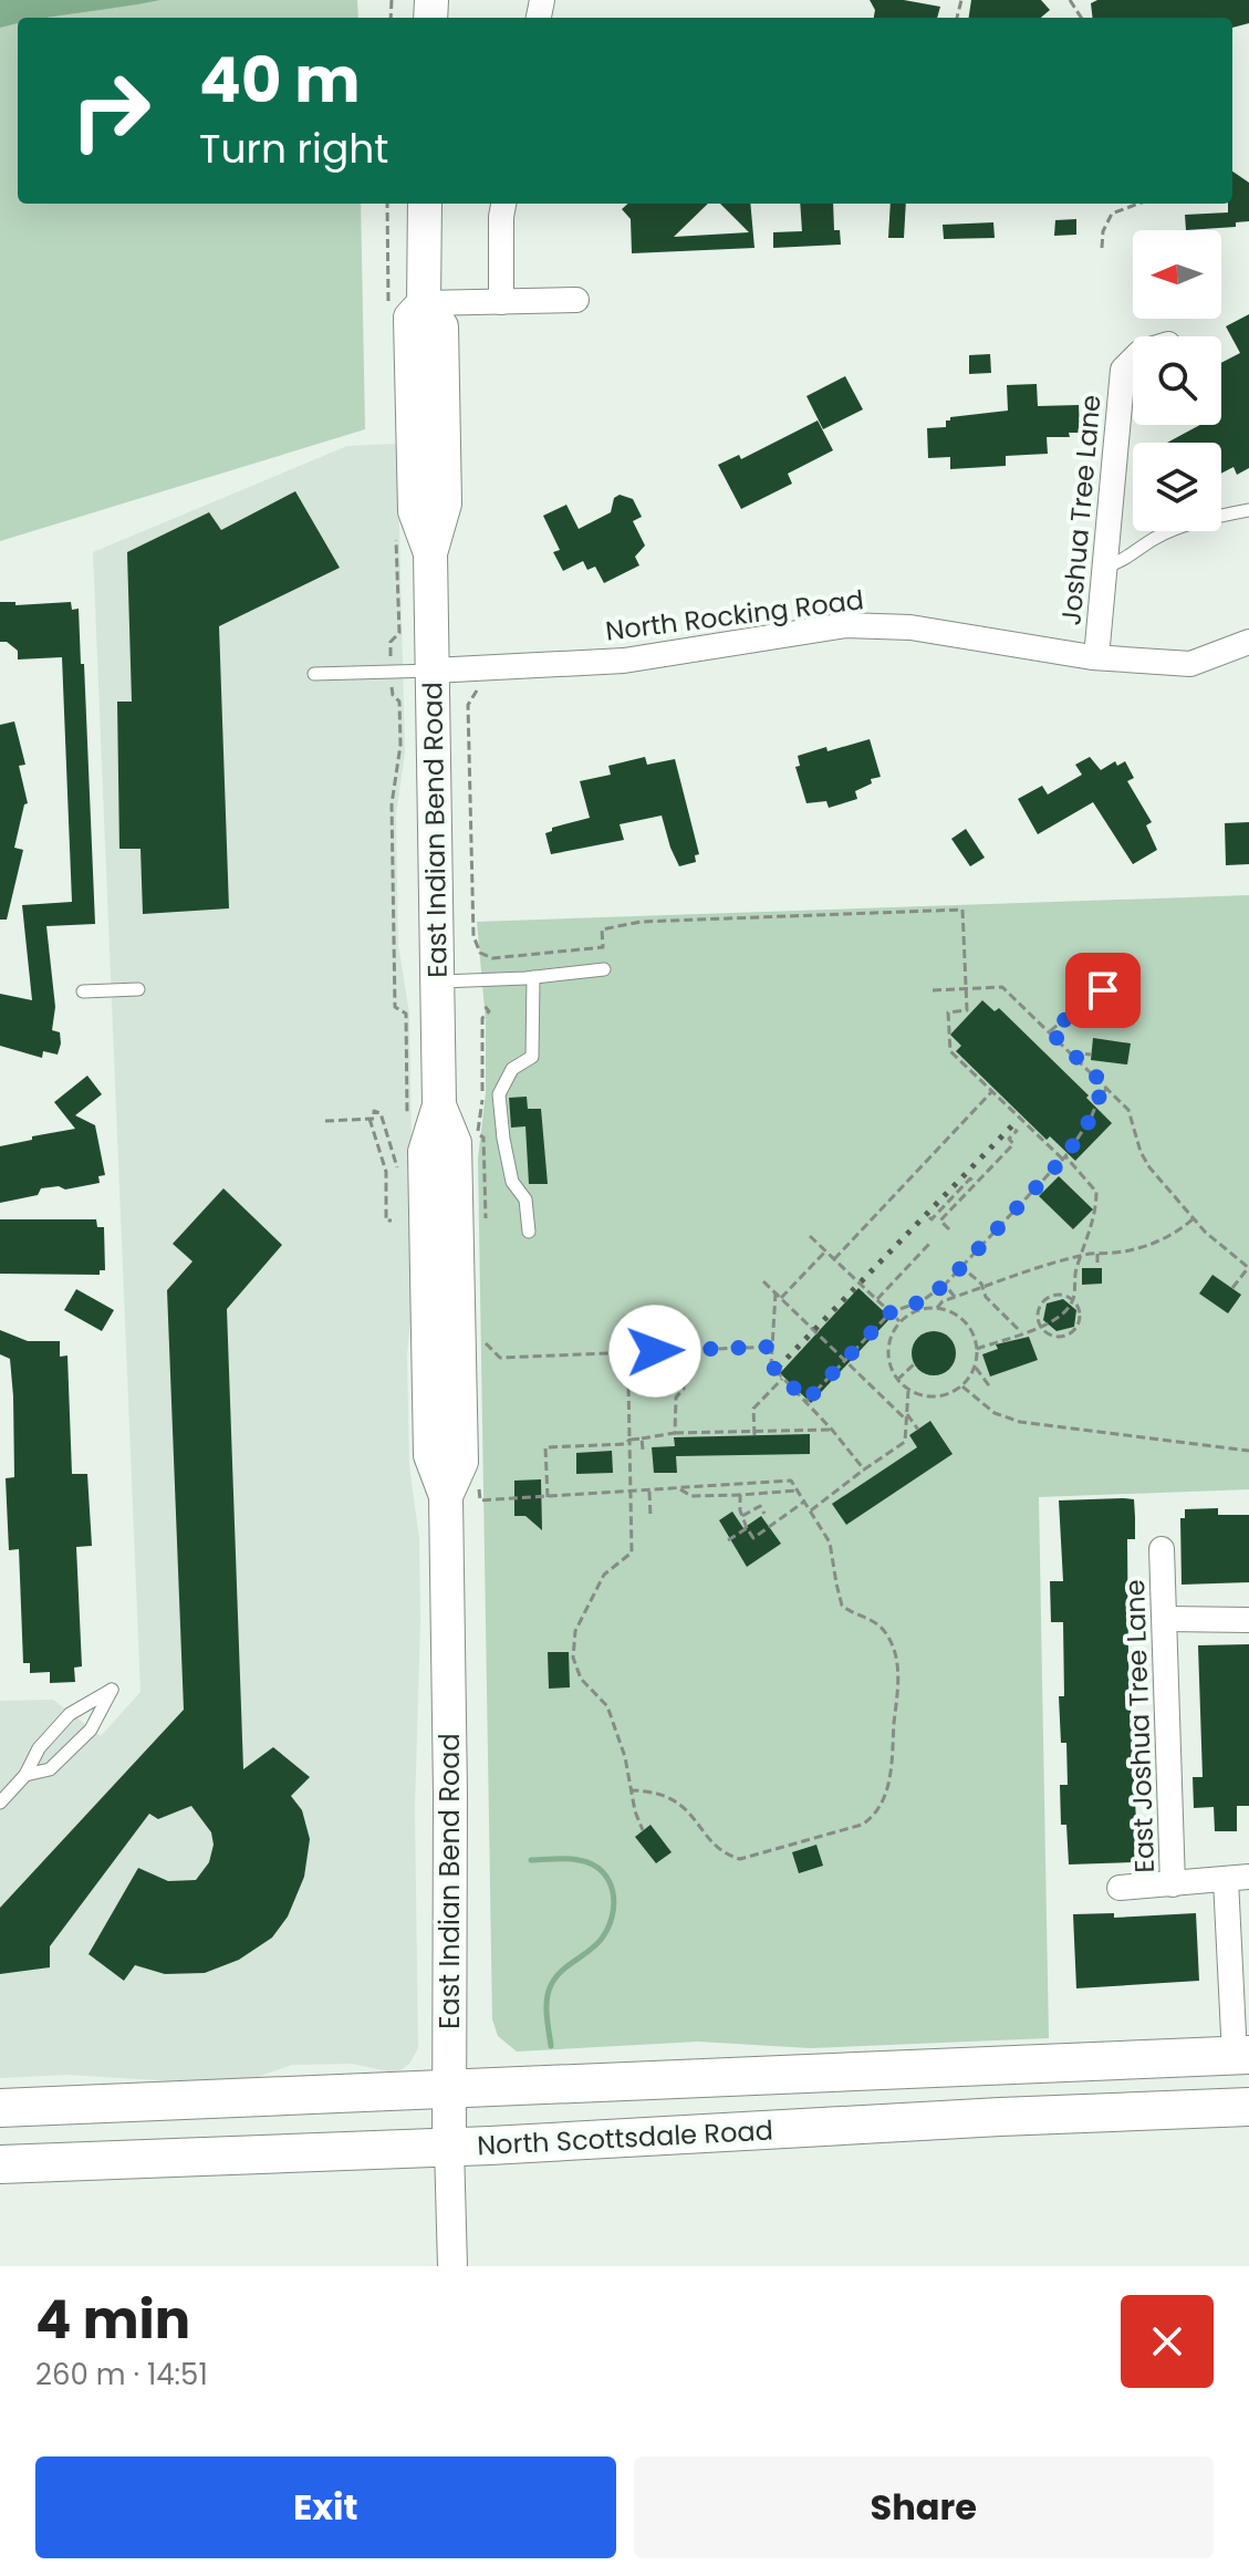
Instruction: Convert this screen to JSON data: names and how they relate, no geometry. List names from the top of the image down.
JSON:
{
  "streets": {
    "main road": ["East Indian Bend Road", "North Scottsdale Road"],
    "street": ["Joshua Tree Lane", "North Rocking Road", "East Joshua Tree Lane"]
  },
  "crossings": [
    ["Joshua Tree Lane", "North Rocking Road"],
    ["North Rocking Road", "East Indian Bend Road"],
    ["East Indian Bend Road", "North Scottsdale Road"]
  ],
  "north": "left",
  "page": {
    "turn": ["40 m", "Turn right"],
    "heading": ["4 min", "260 m · 14:51"],
    "buttons": ["Exit", "Share"]
  }
}
